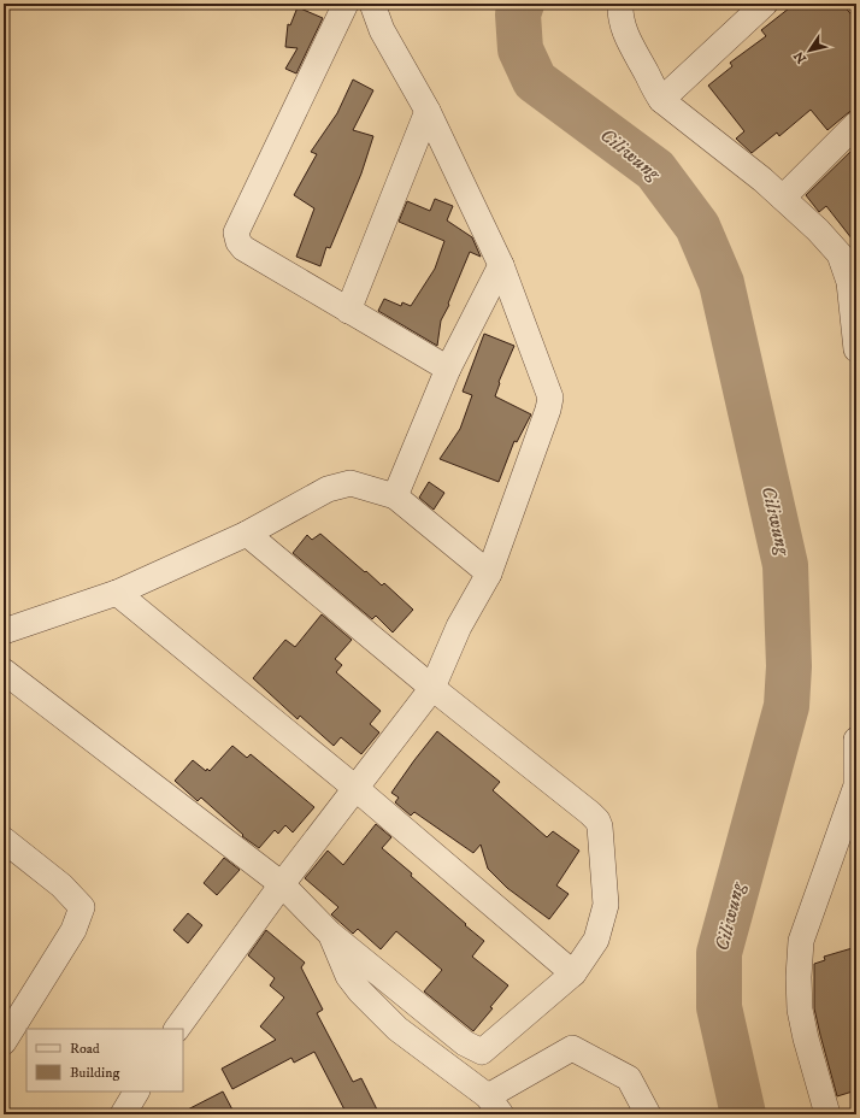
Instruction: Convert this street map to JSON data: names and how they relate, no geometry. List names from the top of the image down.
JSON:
{
  "water": ["Ciliwung"],
  "legend": ["Road", "Building"],
  "north": "bottom left"
}
